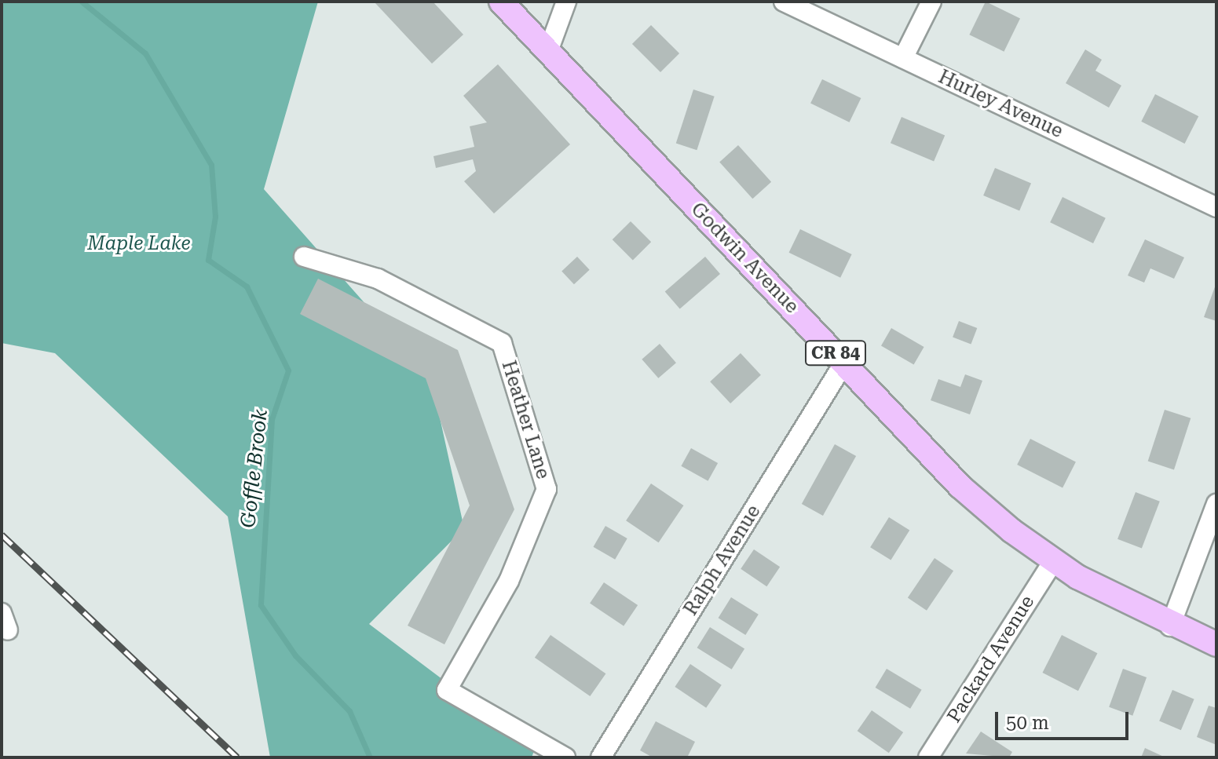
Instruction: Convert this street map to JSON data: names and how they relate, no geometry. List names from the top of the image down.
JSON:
{
  "streets": {
    "main road": ["Godwin Avenue", "CR 84"],
    "street": [
      "Hurley Avenue",
      "Heather Lane",
      "Ralph Avenue",
      "Packard Avenue"
    ]
  },
  "crossings": [
    ["Godwin Avenue", "Ralph Avenue"],
    ["Godwin Avenue", "Packard Avenue"]
  ],
  "water": ["Goffle Brook"],
  "parks": ["Maple Lake"],
  "scale_bar": "50 m"
}
